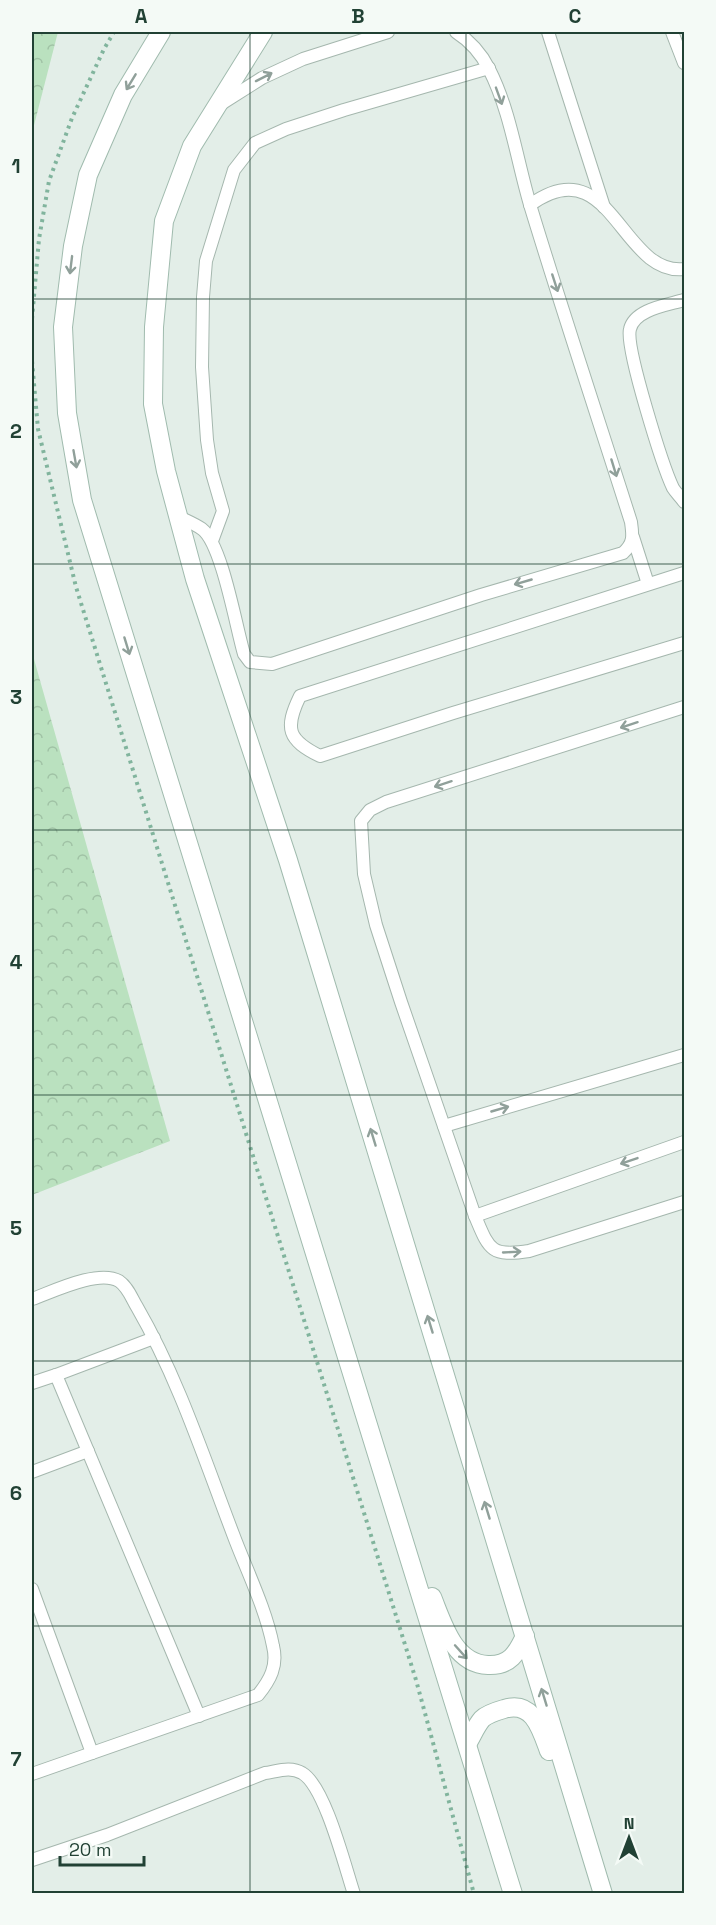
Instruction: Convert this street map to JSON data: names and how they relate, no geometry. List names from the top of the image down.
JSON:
{
  "scale_bar": "20 m",
  "north": "top",
  "grid": {
    "columns": ["A", "B", "C"],
    "rows": [
      "1",
      "2",
      "3",
      "4",
      "5",
      "6",
      "7"
    ]
  }
}
